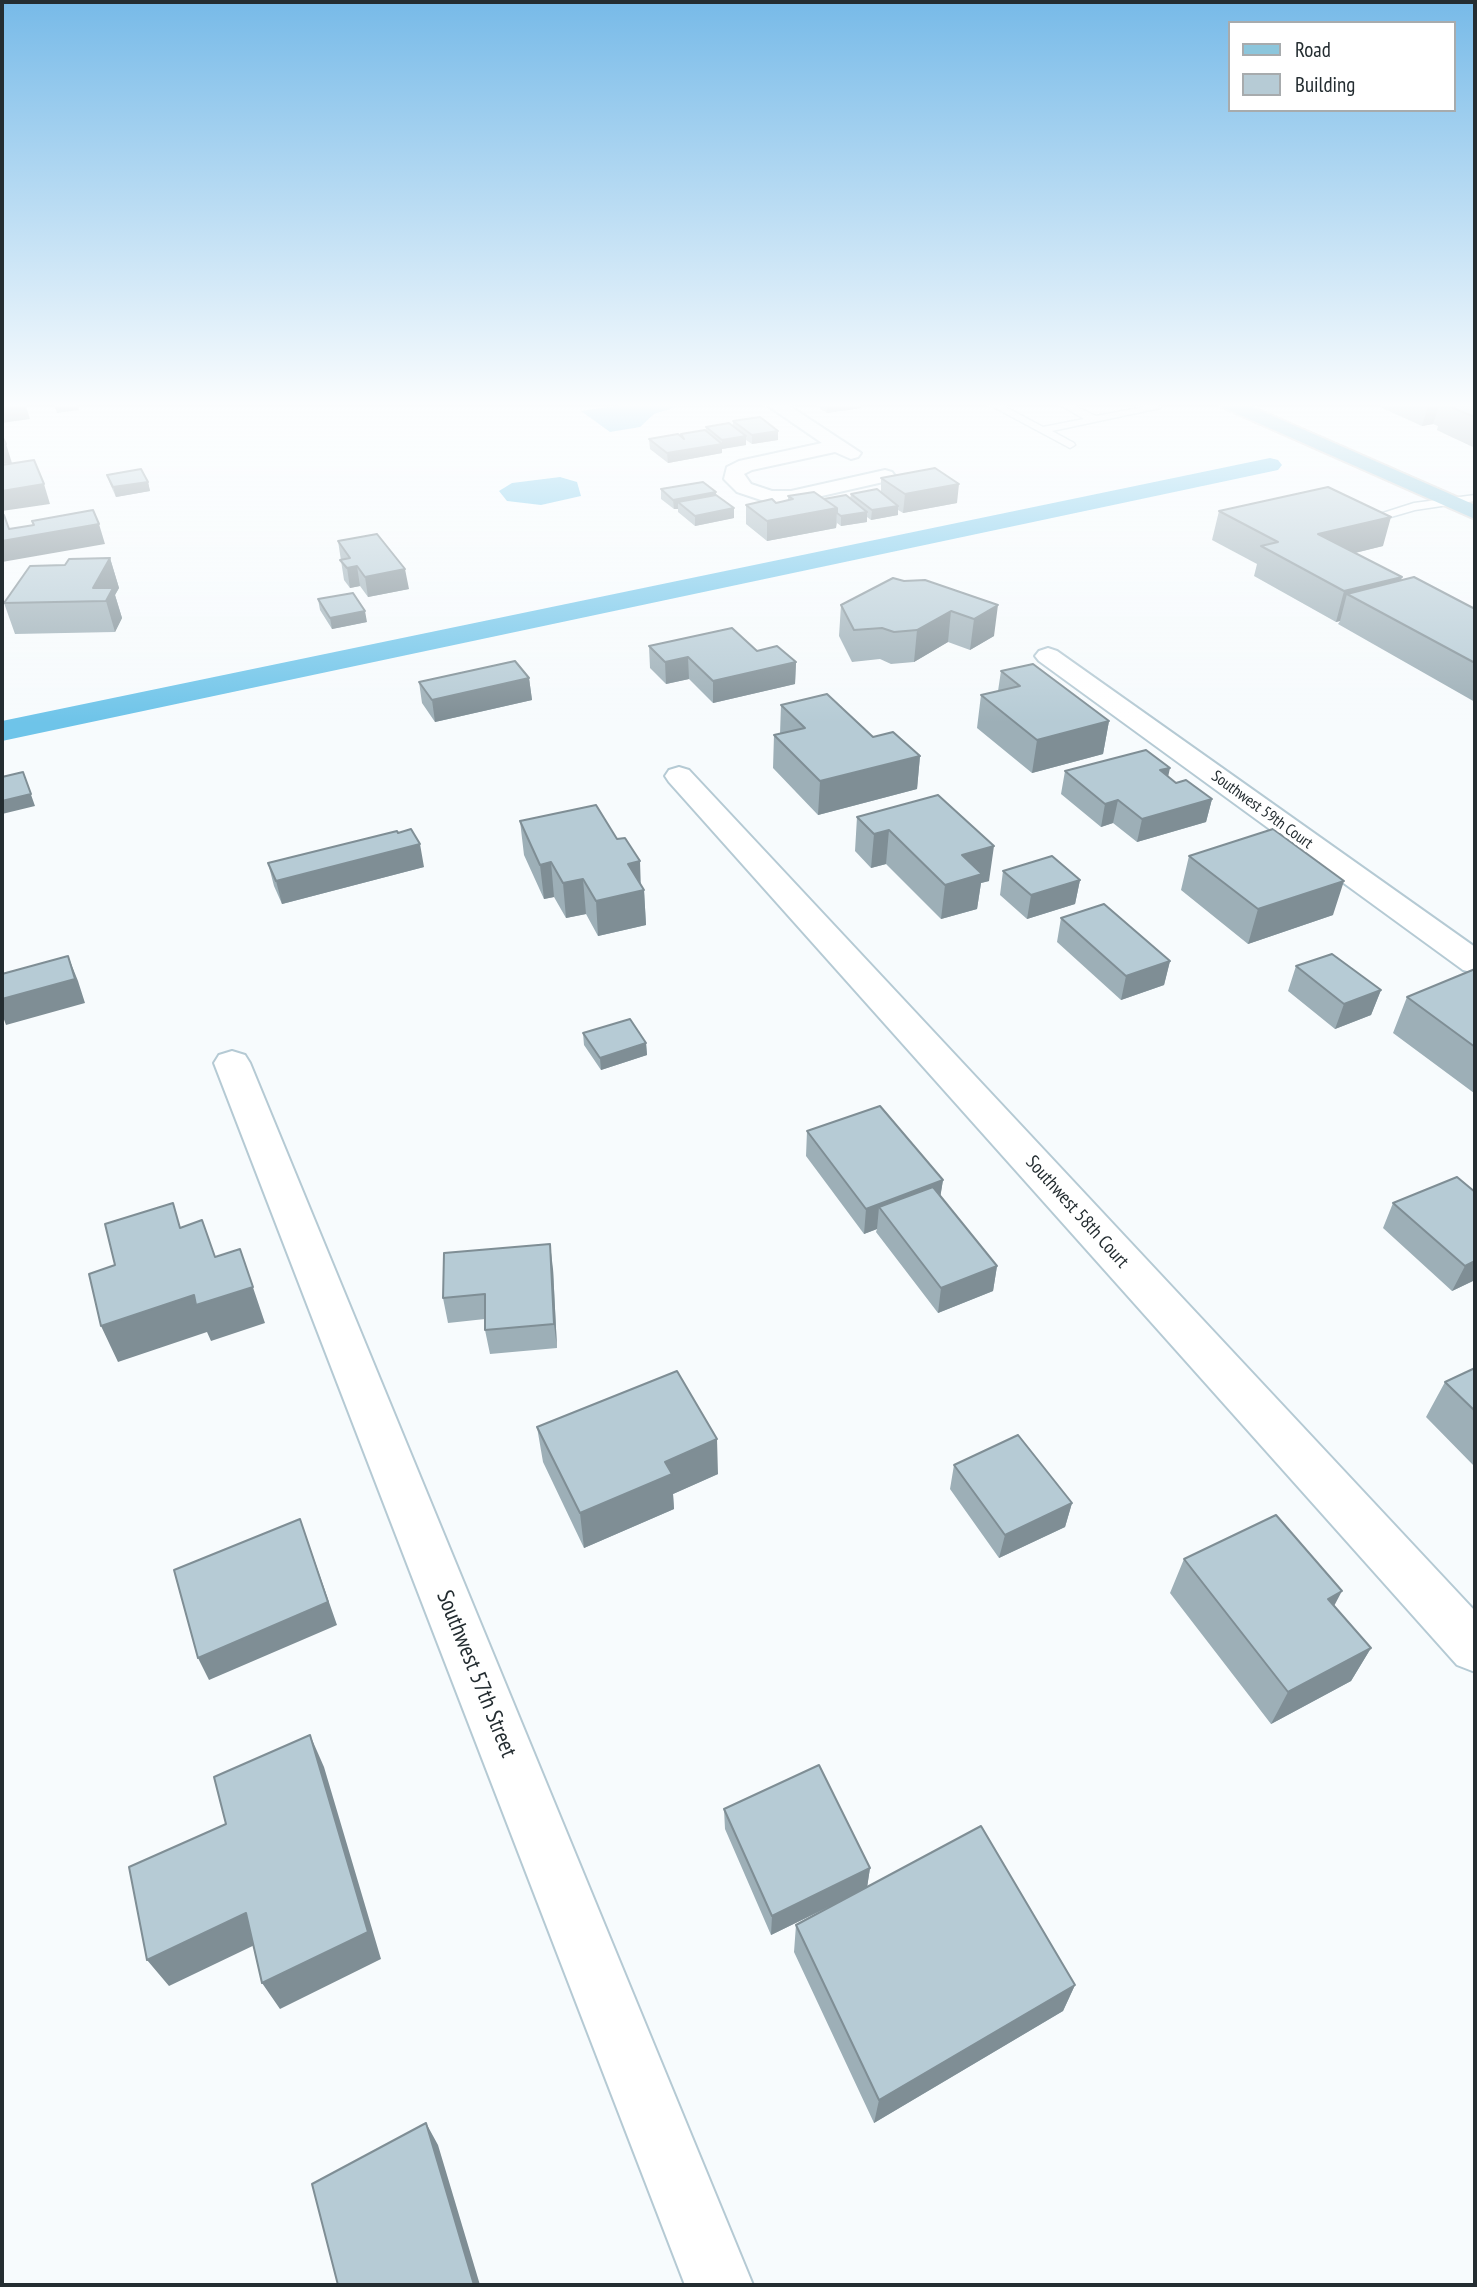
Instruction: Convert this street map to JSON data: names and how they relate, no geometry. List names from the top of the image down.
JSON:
{
  "streets": {
    "street": ["Southwest 59th Court", "Southwest 58th Court", "Southwest 57th Street"]
  },
  "legend": ["Road", "Building"]
}
